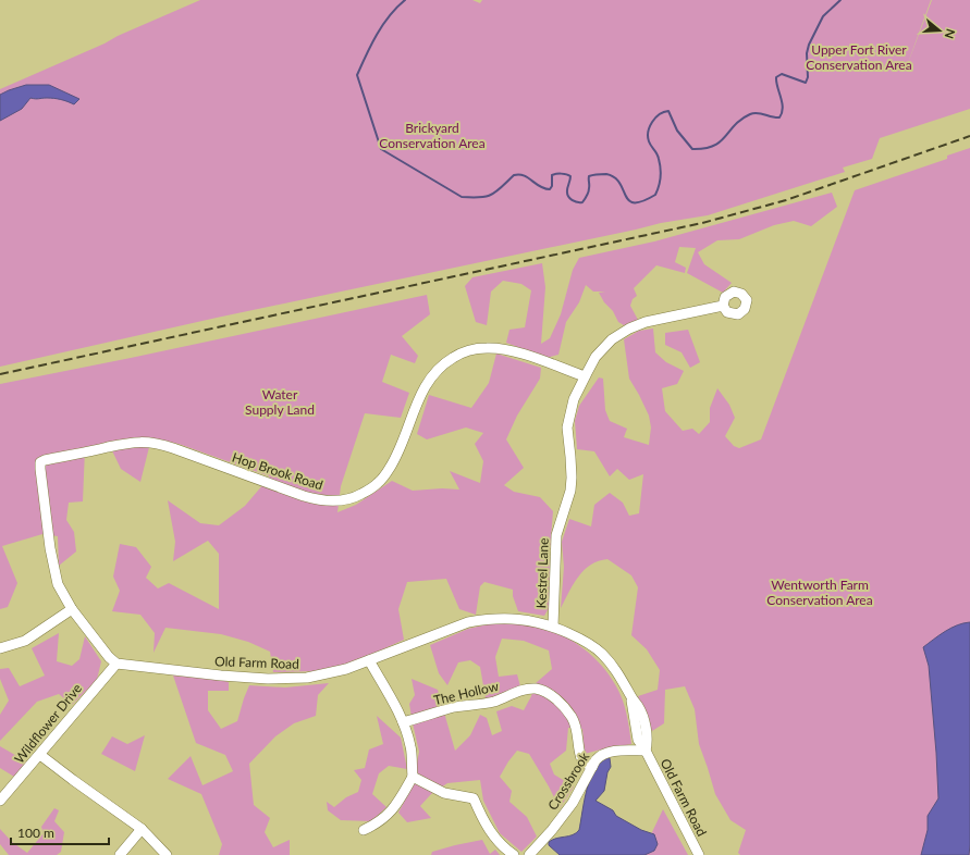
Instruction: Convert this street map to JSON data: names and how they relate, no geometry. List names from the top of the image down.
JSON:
{
  "streets": {
    "street": [
      "Hop Brook Road",
      "Kestrel Lane",
      "Old Farm Road",
      "The Hollow",
      "Wildflower Drive",
      "Crossbrook"
    ]
  },
  "crossings": [
    ["Hop Brook Road", "Kestrel Lane"],
    ["Kestrel Lane", "Old Farm Road"],
    ["Old Farm Road", "Wildflower Drive"],
    ["Old Farm Road", "Crossbrook"],
    ["The Hollow", "Crossbrook"]
  ],
  "parks": [
    "Upper Fort River Conservation Area",
    "Brickyard Conservation Area",
    "Water Supply Land",
    "Wentworth Farm Conservation Area"
  ],
  "scale_bar": "100 m",
  "north": "right"
}
